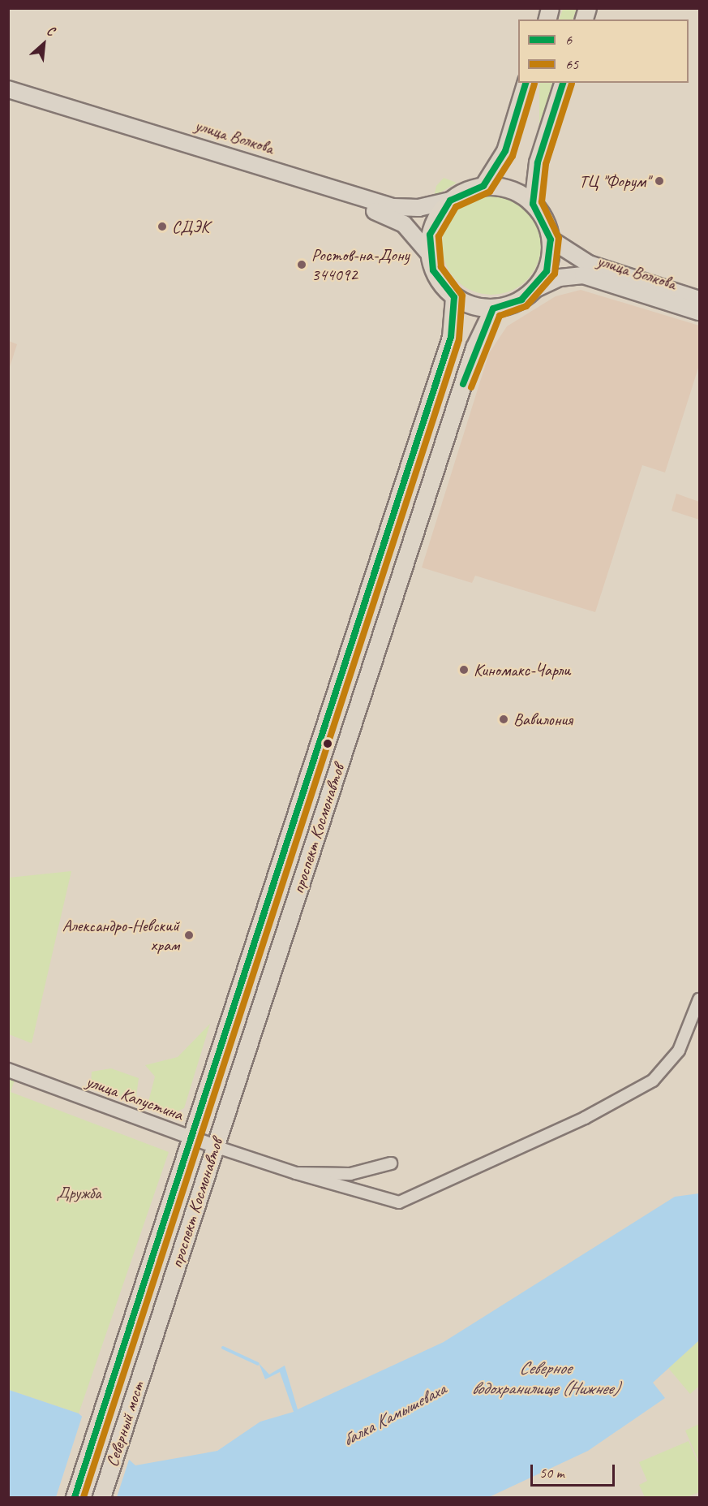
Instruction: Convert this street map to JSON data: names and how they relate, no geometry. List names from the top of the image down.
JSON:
{
  "streets": {
    "main road": ["улица Волкова", "проспект Космонавтов", "Северный мост"],
    "street": ["улица Капустина"]
  },
  "crossings": [
    ["улица Волкова", "проспект Космонавтов"],
    ["проспект Космонавтов", "улица Капустина"],
    ["проспект Космонавтов", "Северный мост"]
  ],
  "water": ["Северное водохранилище (Нижнее)", "балка Камышеваха"],
  "parks": ["Дружба"],
  "places": [
    "ТЦ \"Форум\"",
    "СДЭК",
    "Ростов-на-Дону 344092",
    "Киномакс-Чарли",
    "Вавилония",
    "Александро-Невский храм"
  ],
  "lines": ["transit line 6", "transit line 65"],
  "legend": ["6", "65"],
  "scale_bar": "50 m",
  "north": "top right"
}
